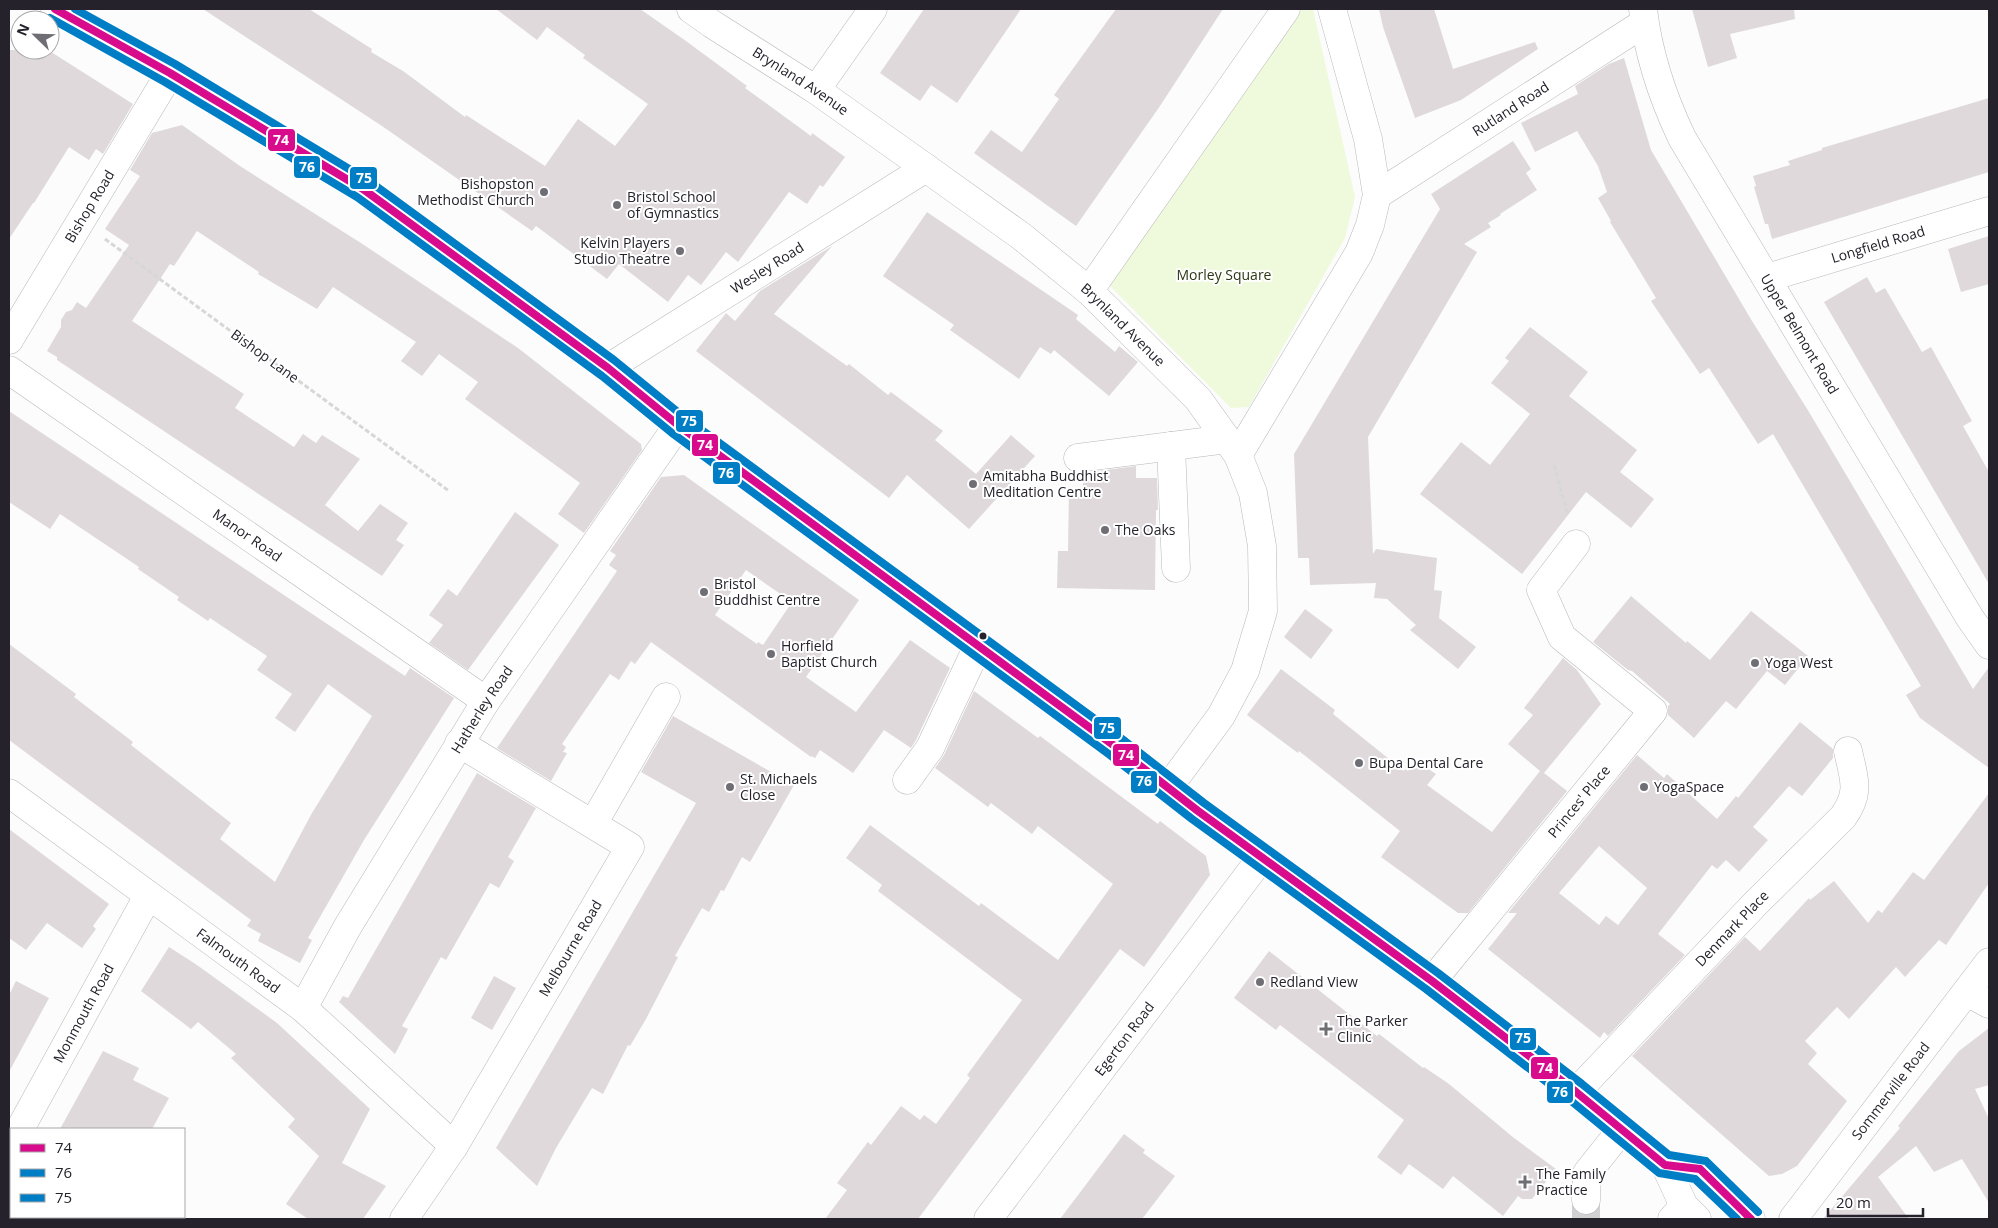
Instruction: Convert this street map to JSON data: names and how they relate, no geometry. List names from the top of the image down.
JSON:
{
  "streets": {
    "street": [
      "Brynland Avenue",
      "Rutland Road",
      "Bishop Road",
      "Longfield Road",
      "Wesley Road",
      "Upper Belmont Road",
      "Manor Road",
      "Hatherley Road",
      "Princes' Place",
      "Denmark Place",
      "Melbourne Road",
      "Falmouth Road",
      "Monmouth Road",
      "Egerton Road",
      "Sommerville Road"
    ],
    "path": ["Bishop Lane"]
  },
  "crossings": [
    ["Brynland Avenue", "Wesley Road"],
    ["Rutland Road", "Upper Belmont Road"],
    ["Bishop Road", "Bishop Lane"],
    ["Longfield Road", "Upper Belmont Road"],
    ["Manor Road", "Hatherley Road"],
    ["Hatherley Road", "Melbourne Road"],
    ["Hatherley Road", "Falmouth Road"],
    ["Melbourne Road", "Falmouth Road"],
    ["Falmouth Road", "Monmouth Road"]
  ],
  "parks": ["Morley Square"],
  "places": {
    "other": [
      "Bishopston Methodist Church",
      "Bristol School of Gymnastics",
      "Kelvin Players Studio Theatre",
      "Amitabha Buddhist Meditation Centre",
      "The Oaks",
      "Bristol Buddhist Centre",
      "Horfield Baptist Church",
      "Yoga West",
      "Bupa Dental Care",
      "St. Michaels Close",
      "YogaSpace",
      "Redland View"
    ],
    "health": ["The Parker Clinic", "The Family Practice"]
  },
  "lines": ["transit line 74", "transit line 75", "transit line 76"],
  "legend": ["74", "76", "75"],
  "scale_bar": "20 m",
  "north": "top left"
}
